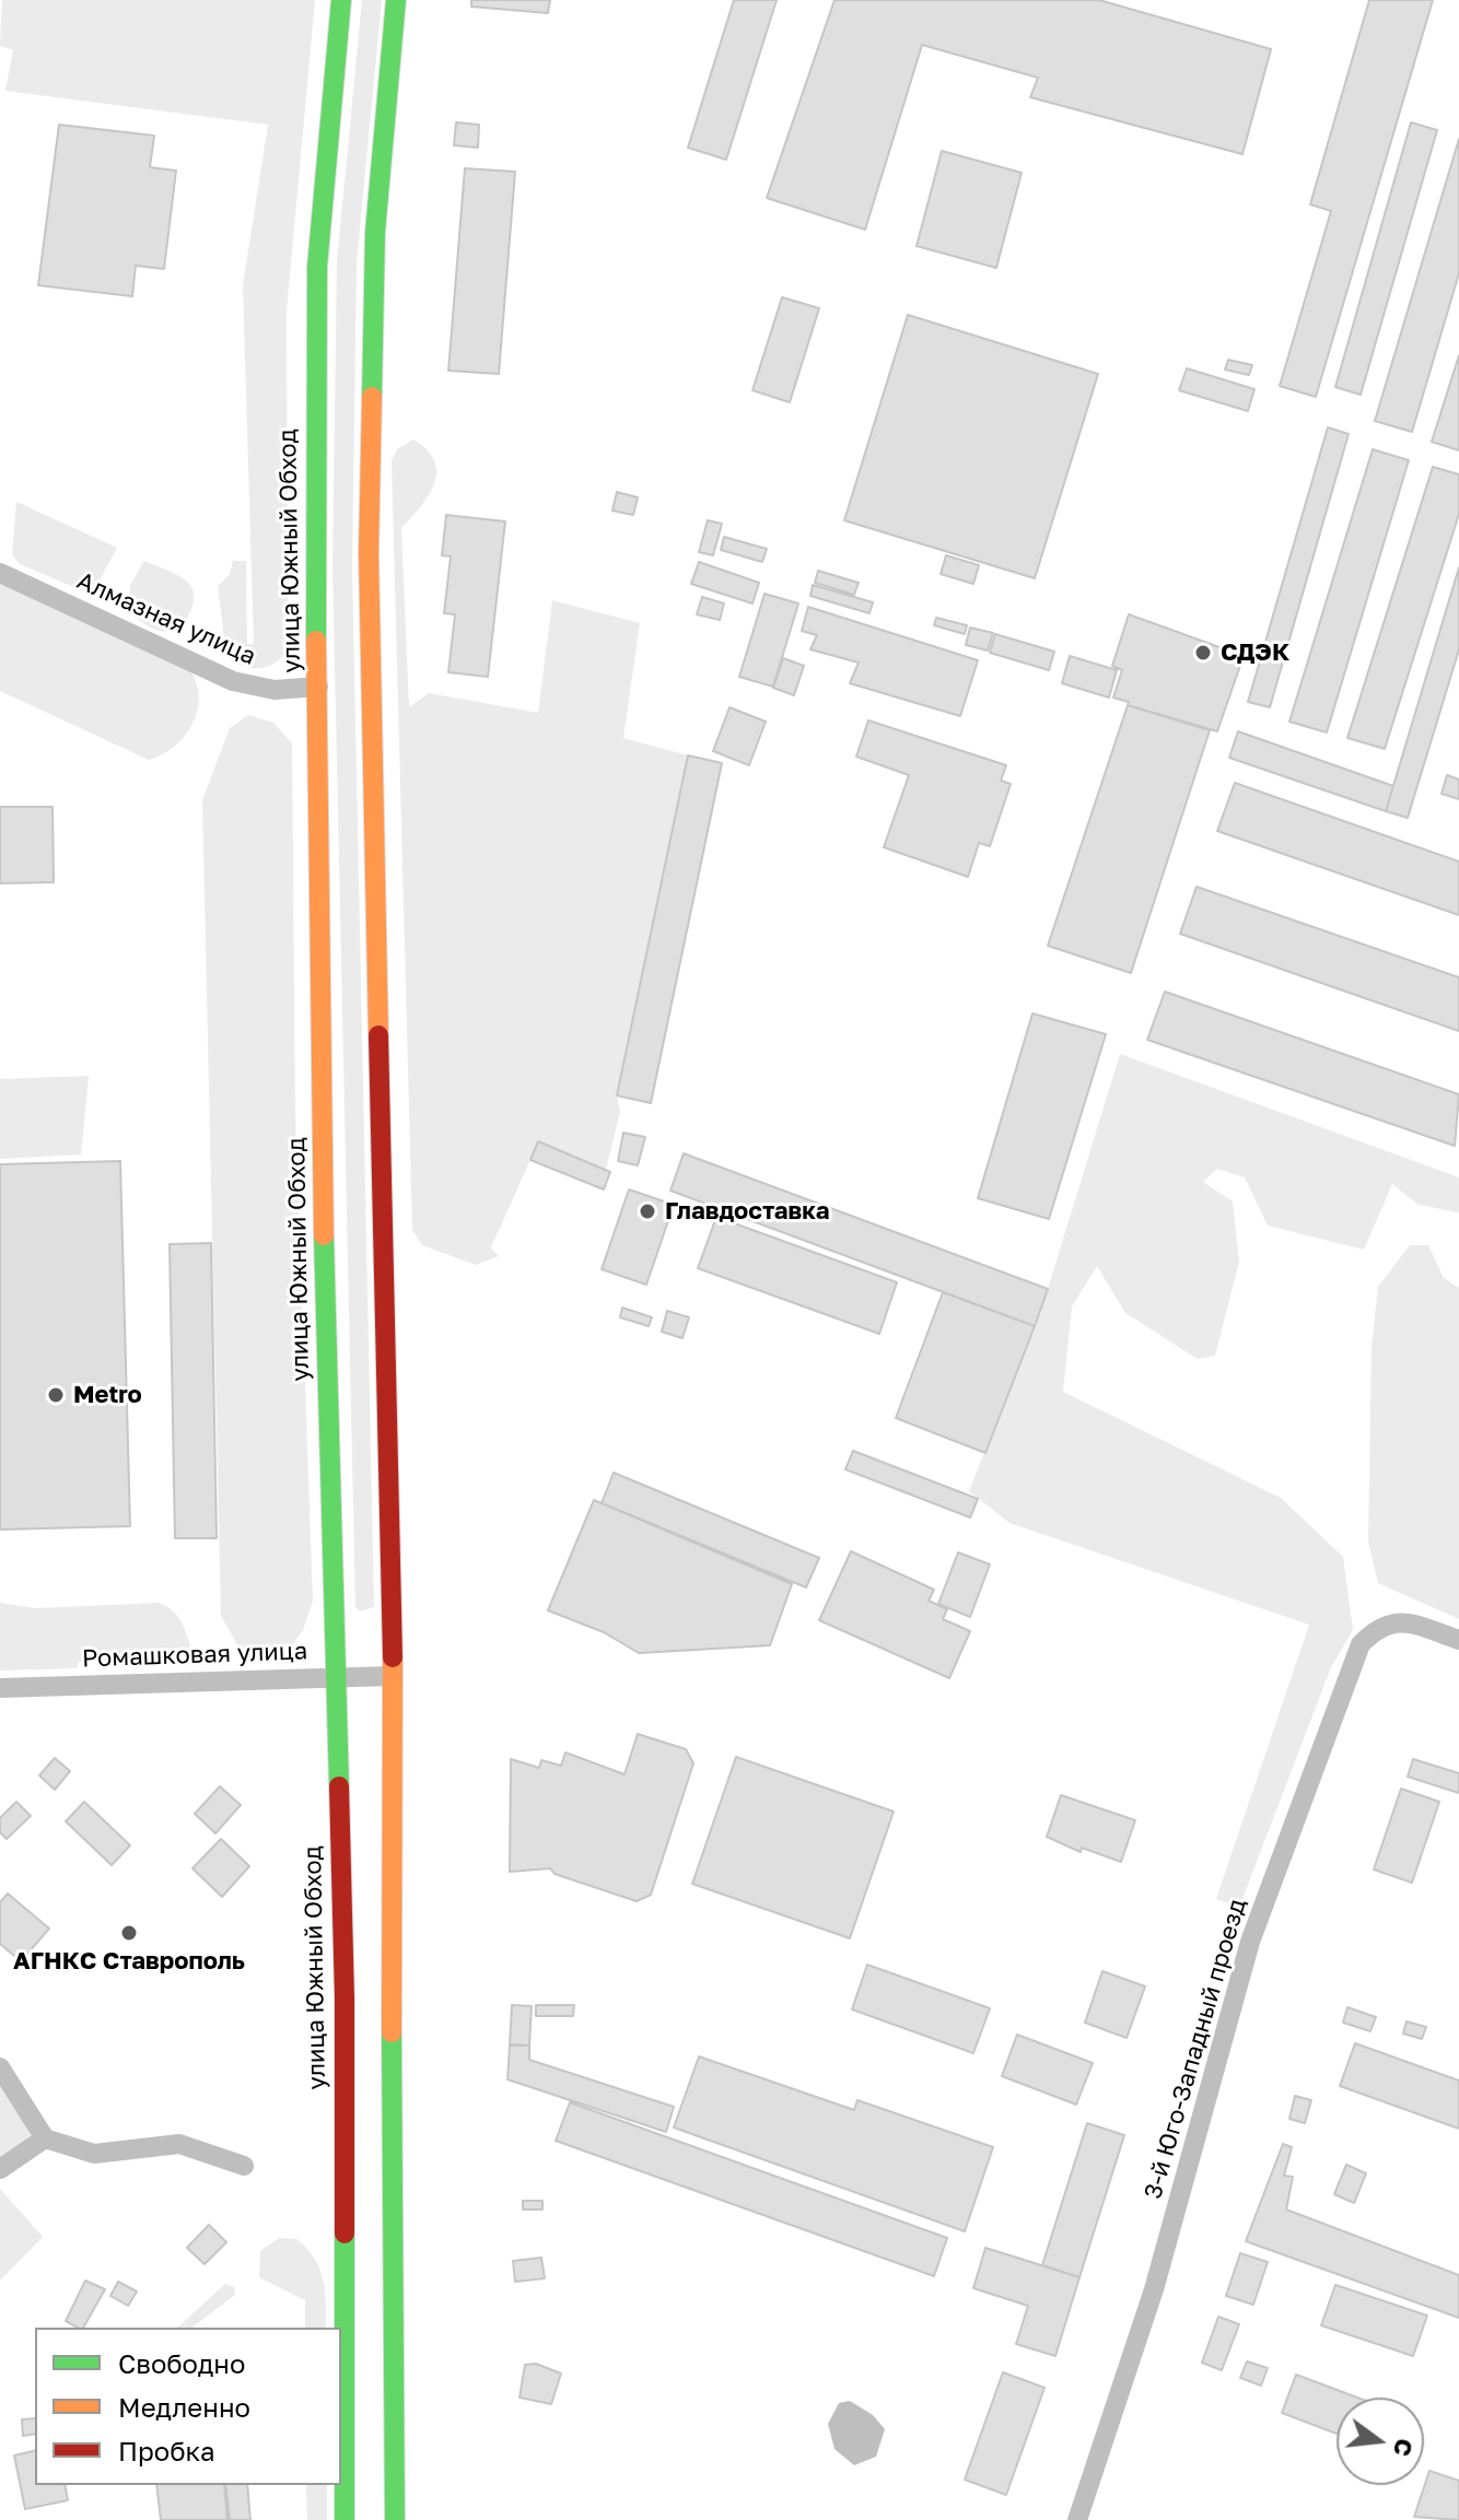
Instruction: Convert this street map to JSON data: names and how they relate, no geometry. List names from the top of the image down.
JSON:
{
  "streets": {
    "main road": ["улица Южный Обход"],
    "street": ["Алмазная улица", "Ромашковая улица", "3-й Юго-Западный проезд"]
  },
  "crossings": [
    ["улица Южный Обход", "Алмазная улица"],
    ["улица Южный Обход", "Ромашковая улица"]
  ],
  "places": [
    "СДЭК",
    "Главдоставка",
    "Metro",
    "АГНКС Ставрополь"
  ],
  "legend": ["Свободно", "Медленно", "Пробка"],
  "north": "right"
}
